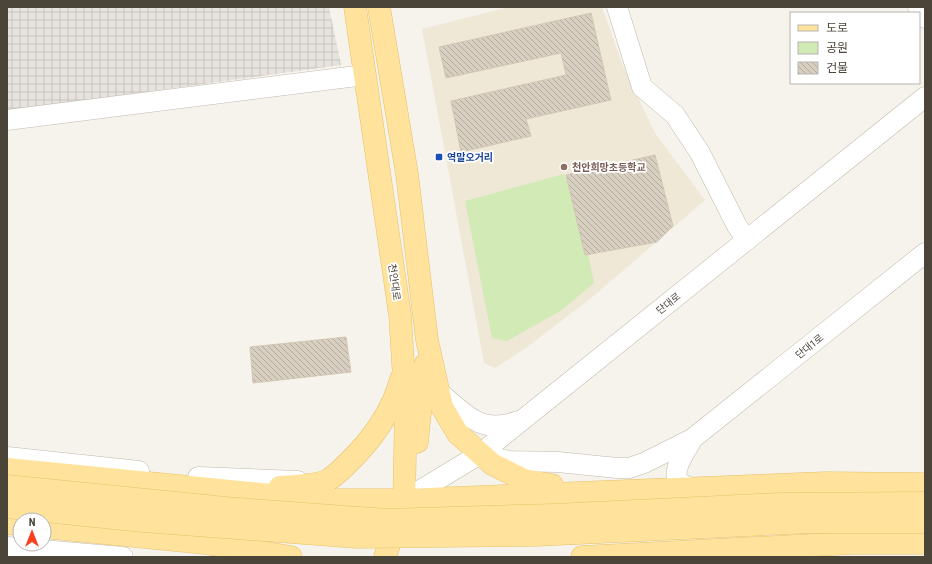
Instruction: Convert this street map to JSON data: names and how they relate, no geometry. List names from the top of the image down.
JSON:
{
  "streets": {
    "main road": ["천안대로"],
    "street": ["단대로", "단대1로"]
  },
  "crossings": [
    ["천안대로", "단대로"]
  ],
  "places": {
    "transit": ["역말오거리"],
    "other": ["천안희망초등학교"]
  },
  "legend": ["도로", "공원", "건물"],
  "north": "top"
}
